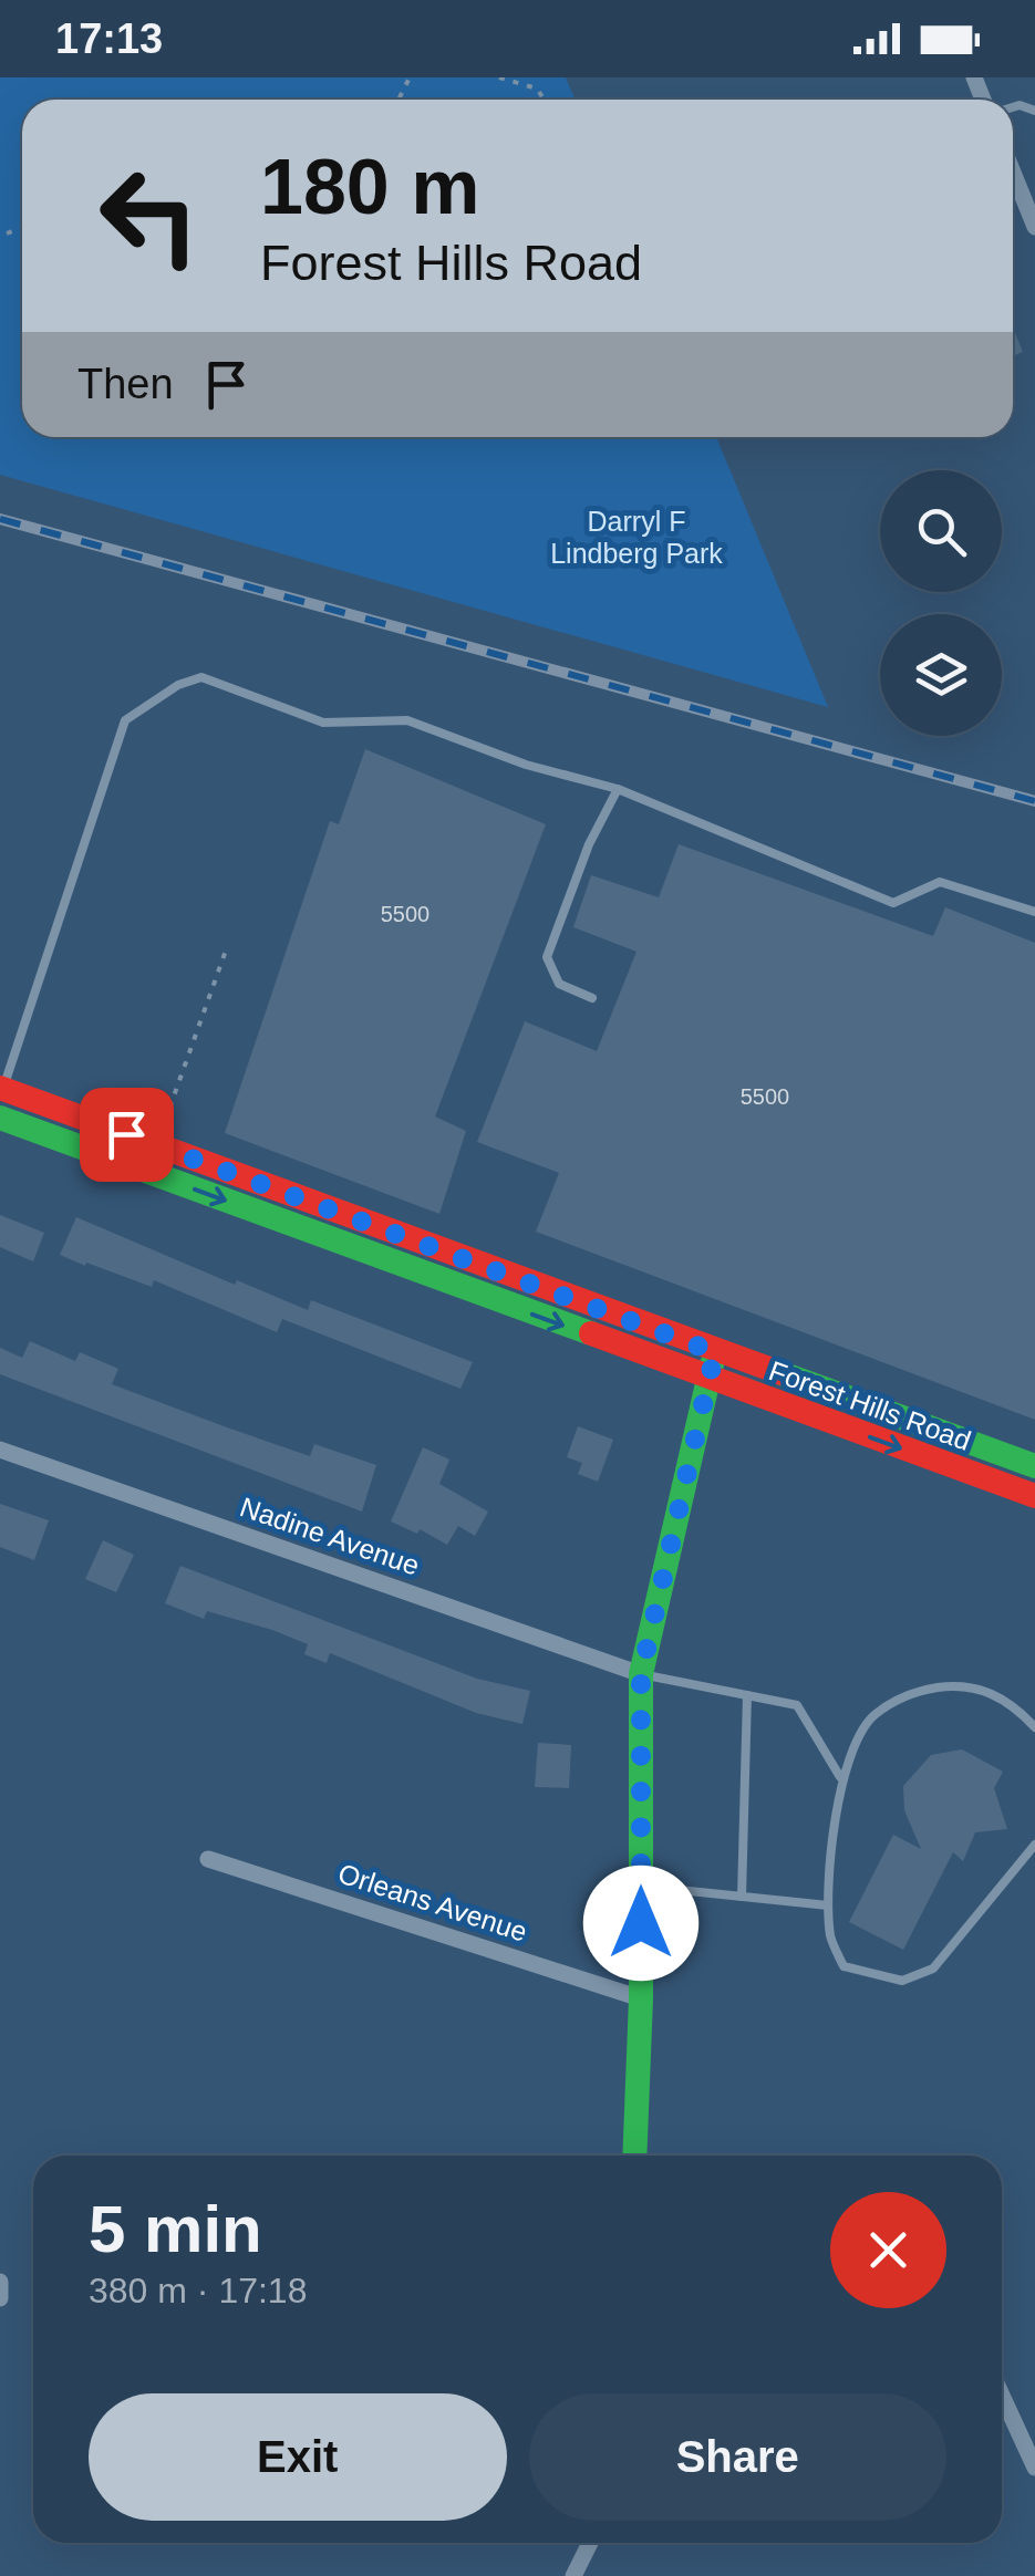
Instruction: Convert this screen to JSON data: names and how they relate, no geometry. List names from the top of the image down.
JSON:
{
  "streets": {
    "street": ["Forest Hills Road", "Nadine Avenue", "Orleans Avenue"]
  },
  "parks": ["Darryl F Lindberg Park"],
  "house_numbers": ["5500", "5500"],
  "page": {
    "status": "17:13",
    "turn": ["180 m", "Forest Hills Road"],
    "then": "Then",
    "heading": ["5 min", "380 m · 17:18"],
    "buttons": ["Exit", "Share"]
  }
}
